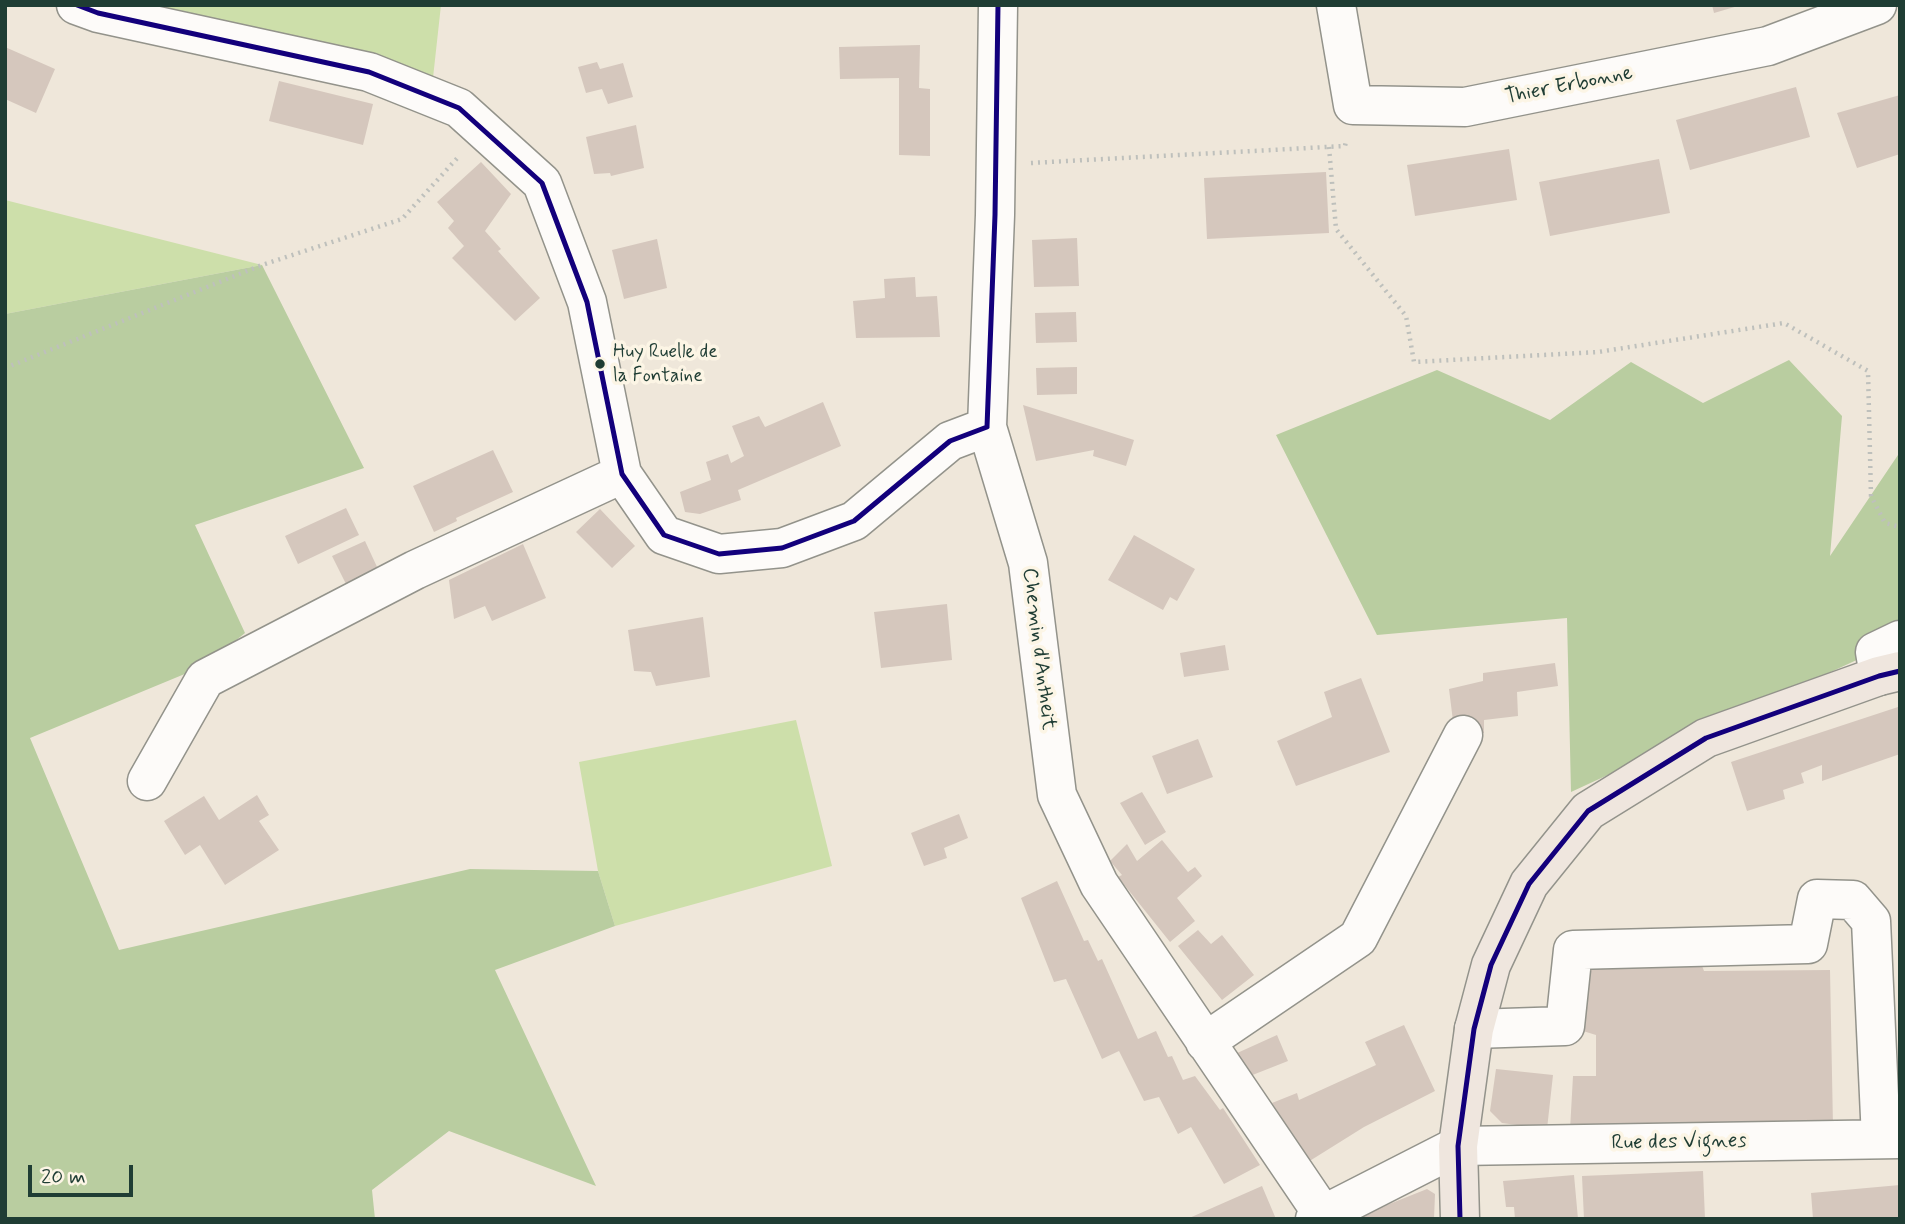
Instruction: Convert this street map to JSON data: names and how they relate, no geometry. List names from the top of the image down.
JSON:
{
  "streets": {
    "street": ["Thier Erbonne", "Chemin d'Antheit", "Rue des Vignes"]
  },
  "places": ["Huy Ruelle de la Fontaine"],
  "scale_bar": "20 m"
}
